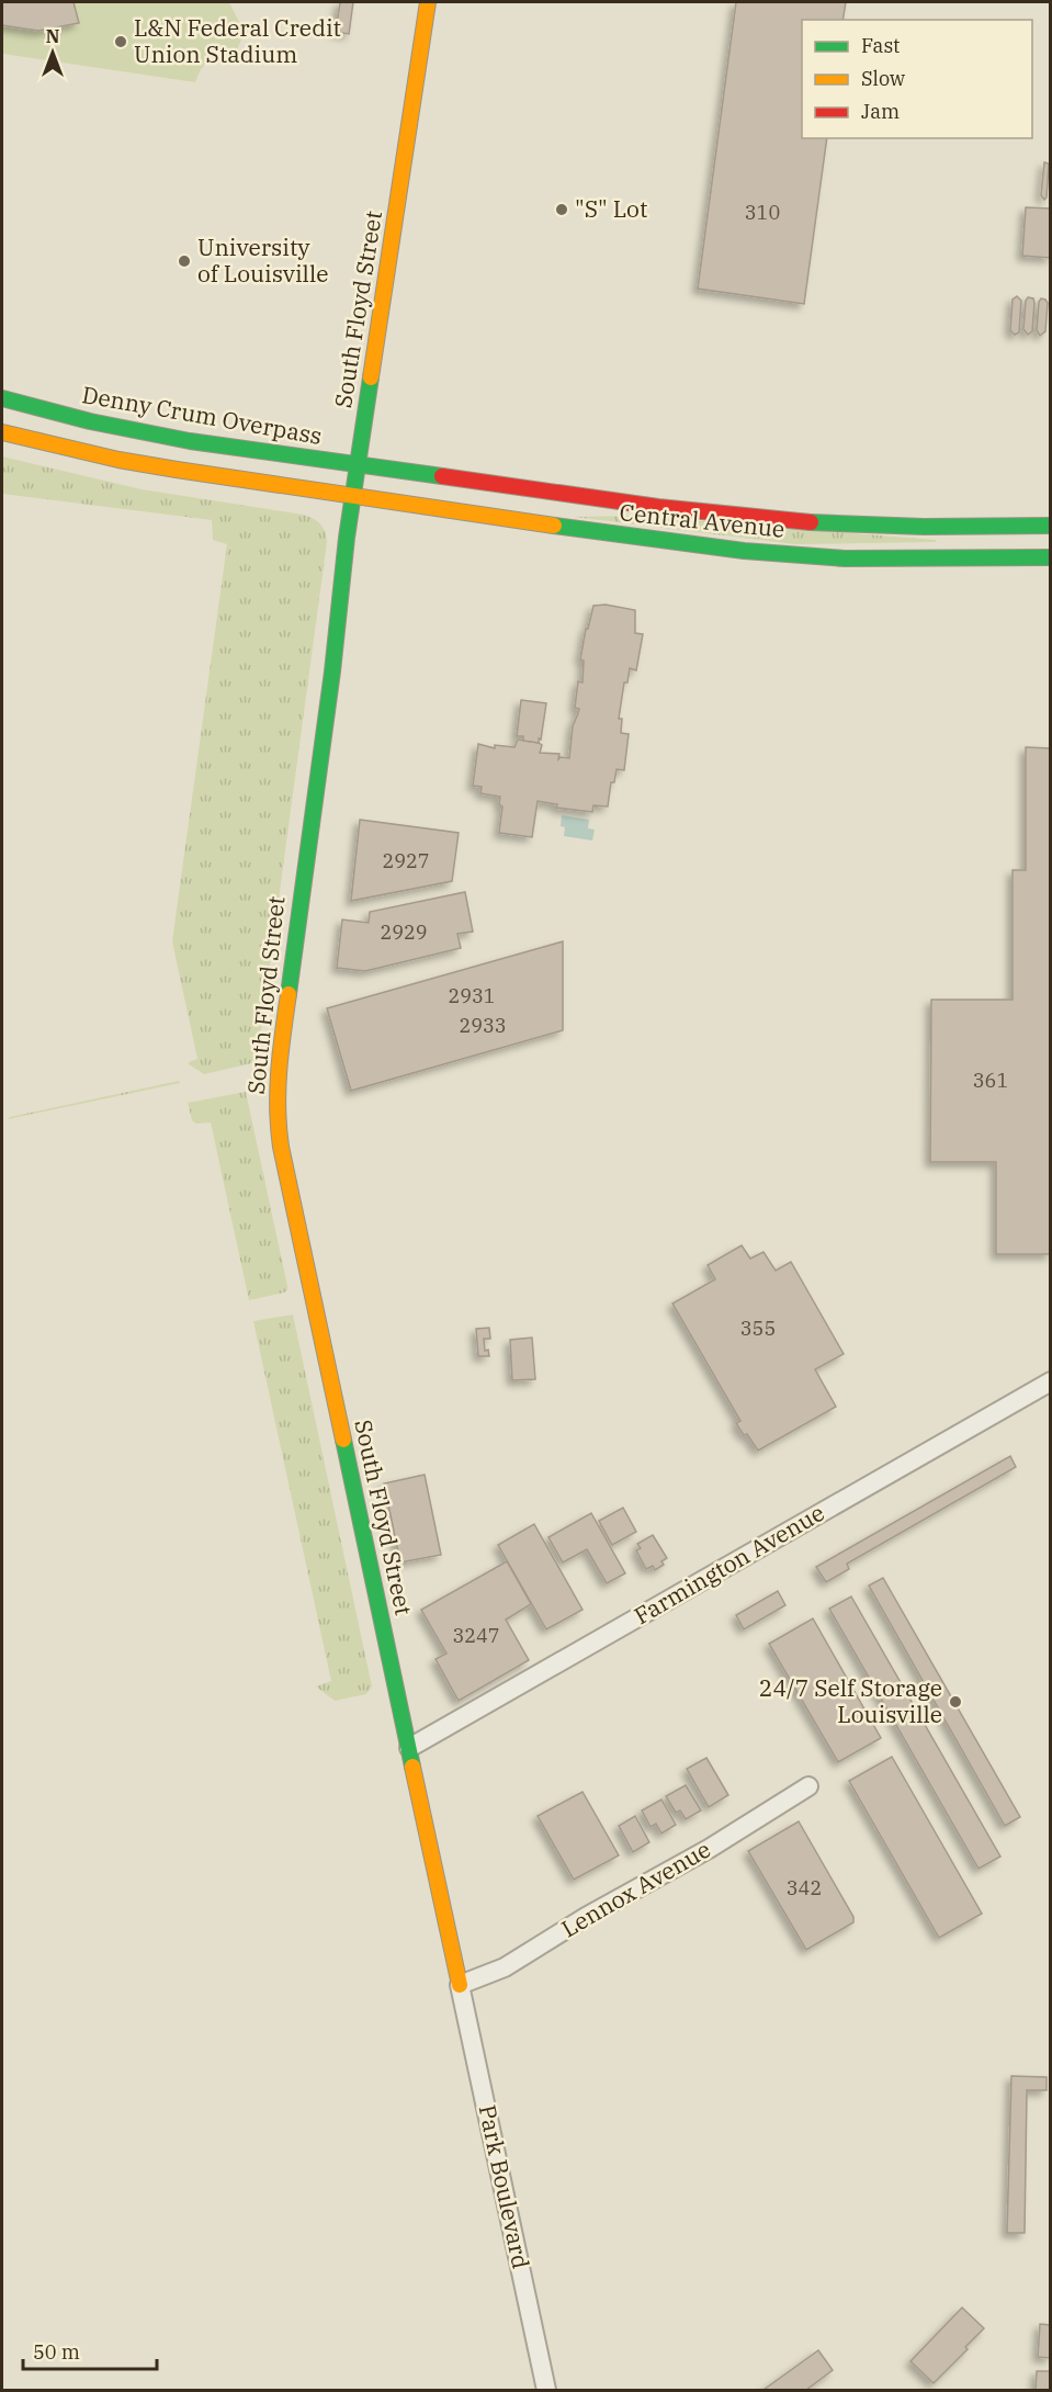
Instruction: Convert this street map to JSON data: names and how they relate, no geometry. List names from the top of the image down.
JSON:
{
  "streets": {
    "main road": ["South Floyd Street", "Denny Crum Overpass", "Central Avenue"],
    "street": ["Farmington Avenue", "Lennox Avenue", "Park Boulevard"]
  },
  "crossings": [
    ["South Floyd Street", "Denny Crum Overpass"],
    ["South Floyd Street", "Central Avenue"],
    ["South Floyd Street", "Farmington Avenue"],
    ["South Floyd Street", "Lennox Avenue"],
    ["South Floyd Street", "Park Boulevard"],
    ["Denny Crum Overpass", "Central Avenue"],
    ["Lennox Avenue", "Park Boulevard"]
  ],
  "places": [
    "L&N Federal Credit Union Stadium",
    "\"S\" Lot",
    "University of Louisville",
    "24/7 Self Storage Louisville"
  ],
  "house_numbers": [
    "310",
    "2927",
    "2929",
    "2931",
    "2933",
    "361",
    "355",
    "3247",
    "342"
  ],
  "legend": ["Fast", "Slow", "Jam"],
  "scale_bar": "50 m",
  "north": "top"
}
